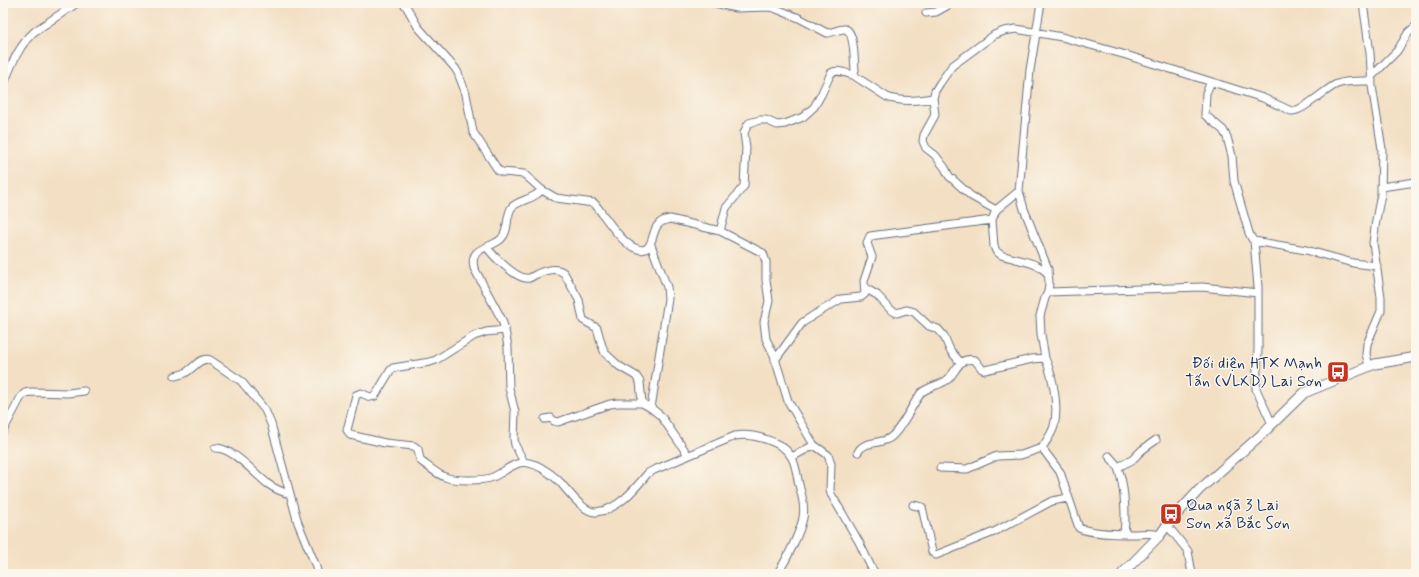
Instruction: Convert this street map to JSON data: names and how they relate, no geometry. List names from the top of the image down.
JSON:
{
  "places": {
    "bus stop": ["Đối diện HTX Mạnh Tấn (VLXD) Lai Sơn", "Qua ngã 3 Lai Sơn xã Bắc Sơn"]
  }
}
